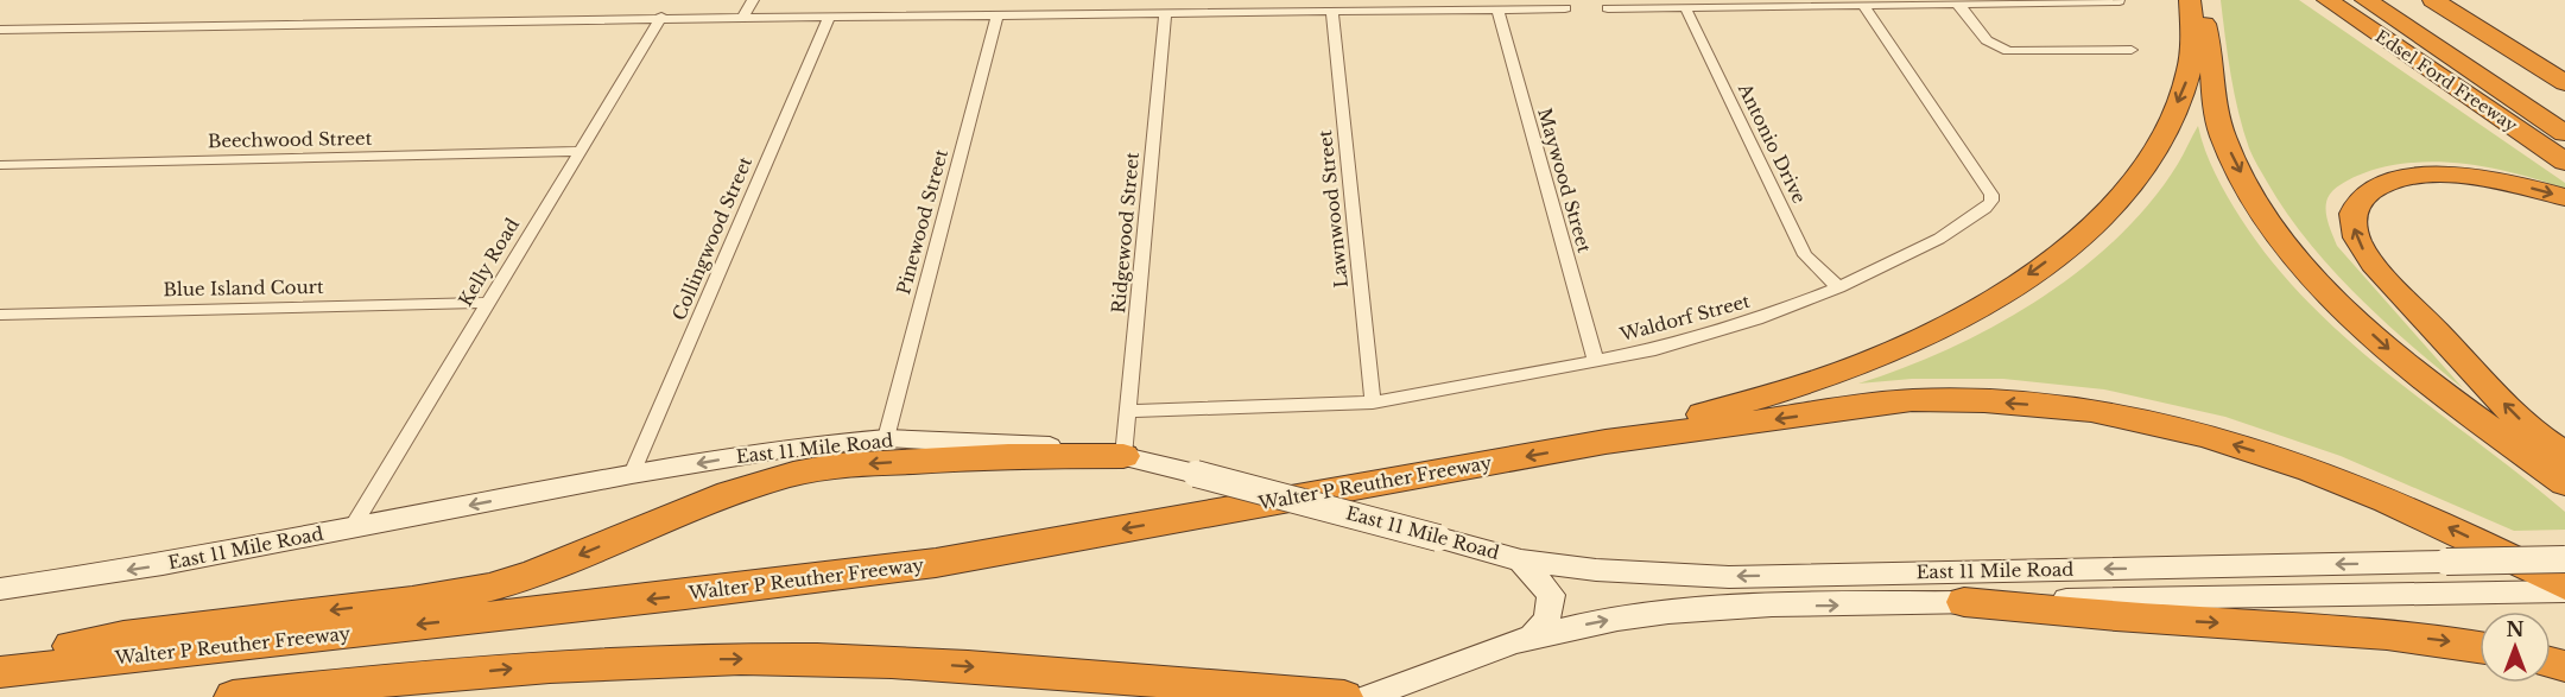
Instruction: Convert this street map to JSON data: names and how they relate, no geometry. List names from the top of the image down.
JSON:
{
  "streets": {
    "highway": ["Edsel Ford Freeway", "Walter P Reuther Freeway"],
    "main road": ["East 11 Mile Road"],
    "street": [
      "Beechwood Street",
      "Antonio Drive",
      "Maywood Street",
      "Lawnwood Street",
      "Pinewood Street",
      "Ridgewood Street",
      "Collingwood Street",
      "Kelly Road",
      "Blue Island Court",
      "Waldorf Street"
    ]
  },
  "crossings": [
    ["Beechwood Street", "Kelly Road"],
    ["Antonio Drive", "Waldorf Street"],
    ["Maywood Street", "Waldorf Street"],
    ["Lawnwood Street", "Waldorf Street"],
    ["Pinewood Street", "East 11 Mile Road"],
    ["Ridgewood Street", "Waldorf Street"],
    ["Ridgewood Street", "East 11 Mile Road"],
    ["Collingwood Street", "East 11 Mile Road"],
    ["Kelly Road", "Blue Island Court"],
    ["Kelly Road", "East 11 Mile Road"]
  ],
  "north": "top"
}
